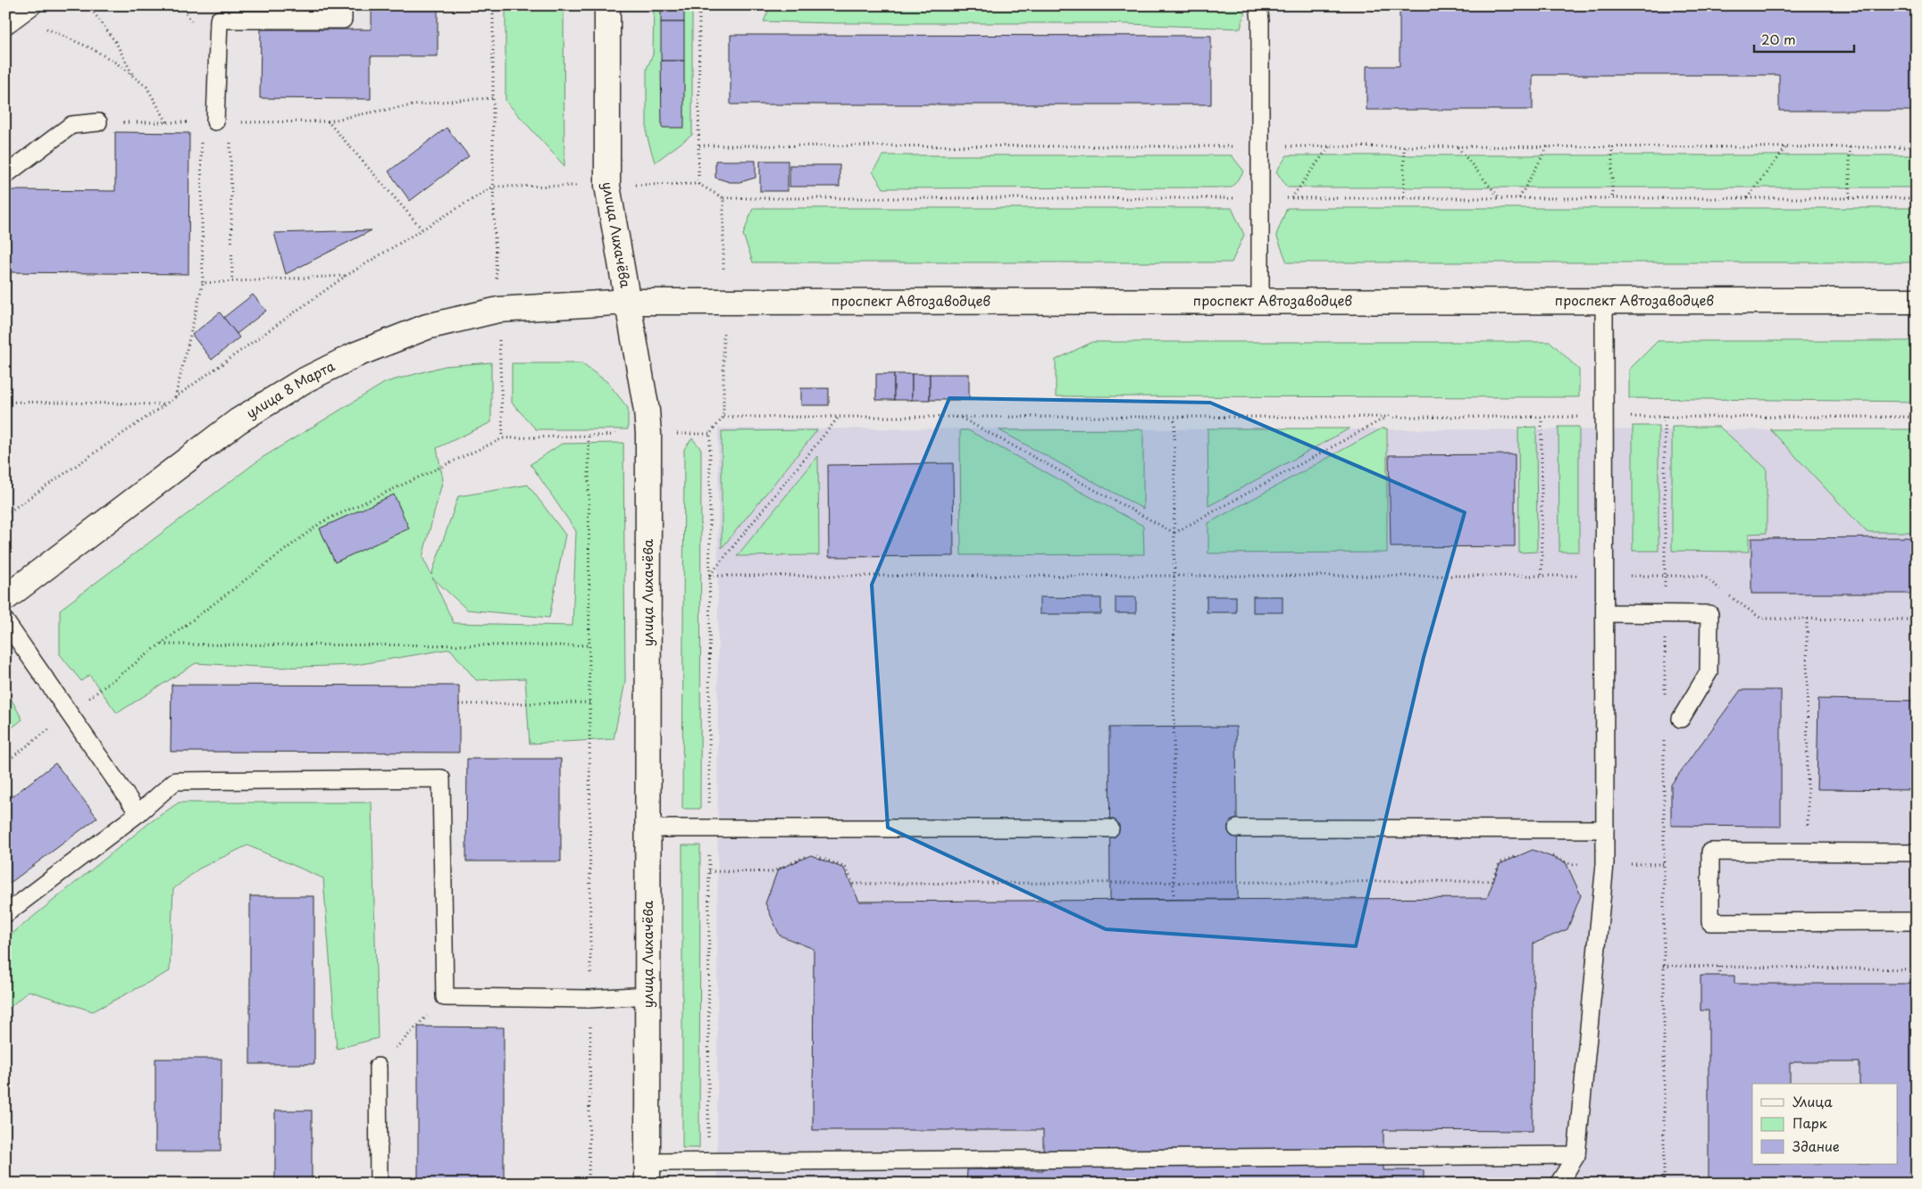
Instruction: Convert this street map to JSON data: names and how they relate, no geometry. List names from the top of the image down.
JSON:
{
  "streets": {
    "main road": ["улица Лихачёва", "проспект Автозаводцев", "улица 8 Марта"]
  },
  "crossings": [
    ["улица Лихачёва", "проспект Автозаводцев"],
    ["улица Лихачёва", "улица 8 Марта"],
    ["проспект Автозаводцев", "улица 8 Марта"]
  ],
  "legend": ["Улица", "Парк", "Здание"],
  "scale_bar": "20 m"
}
